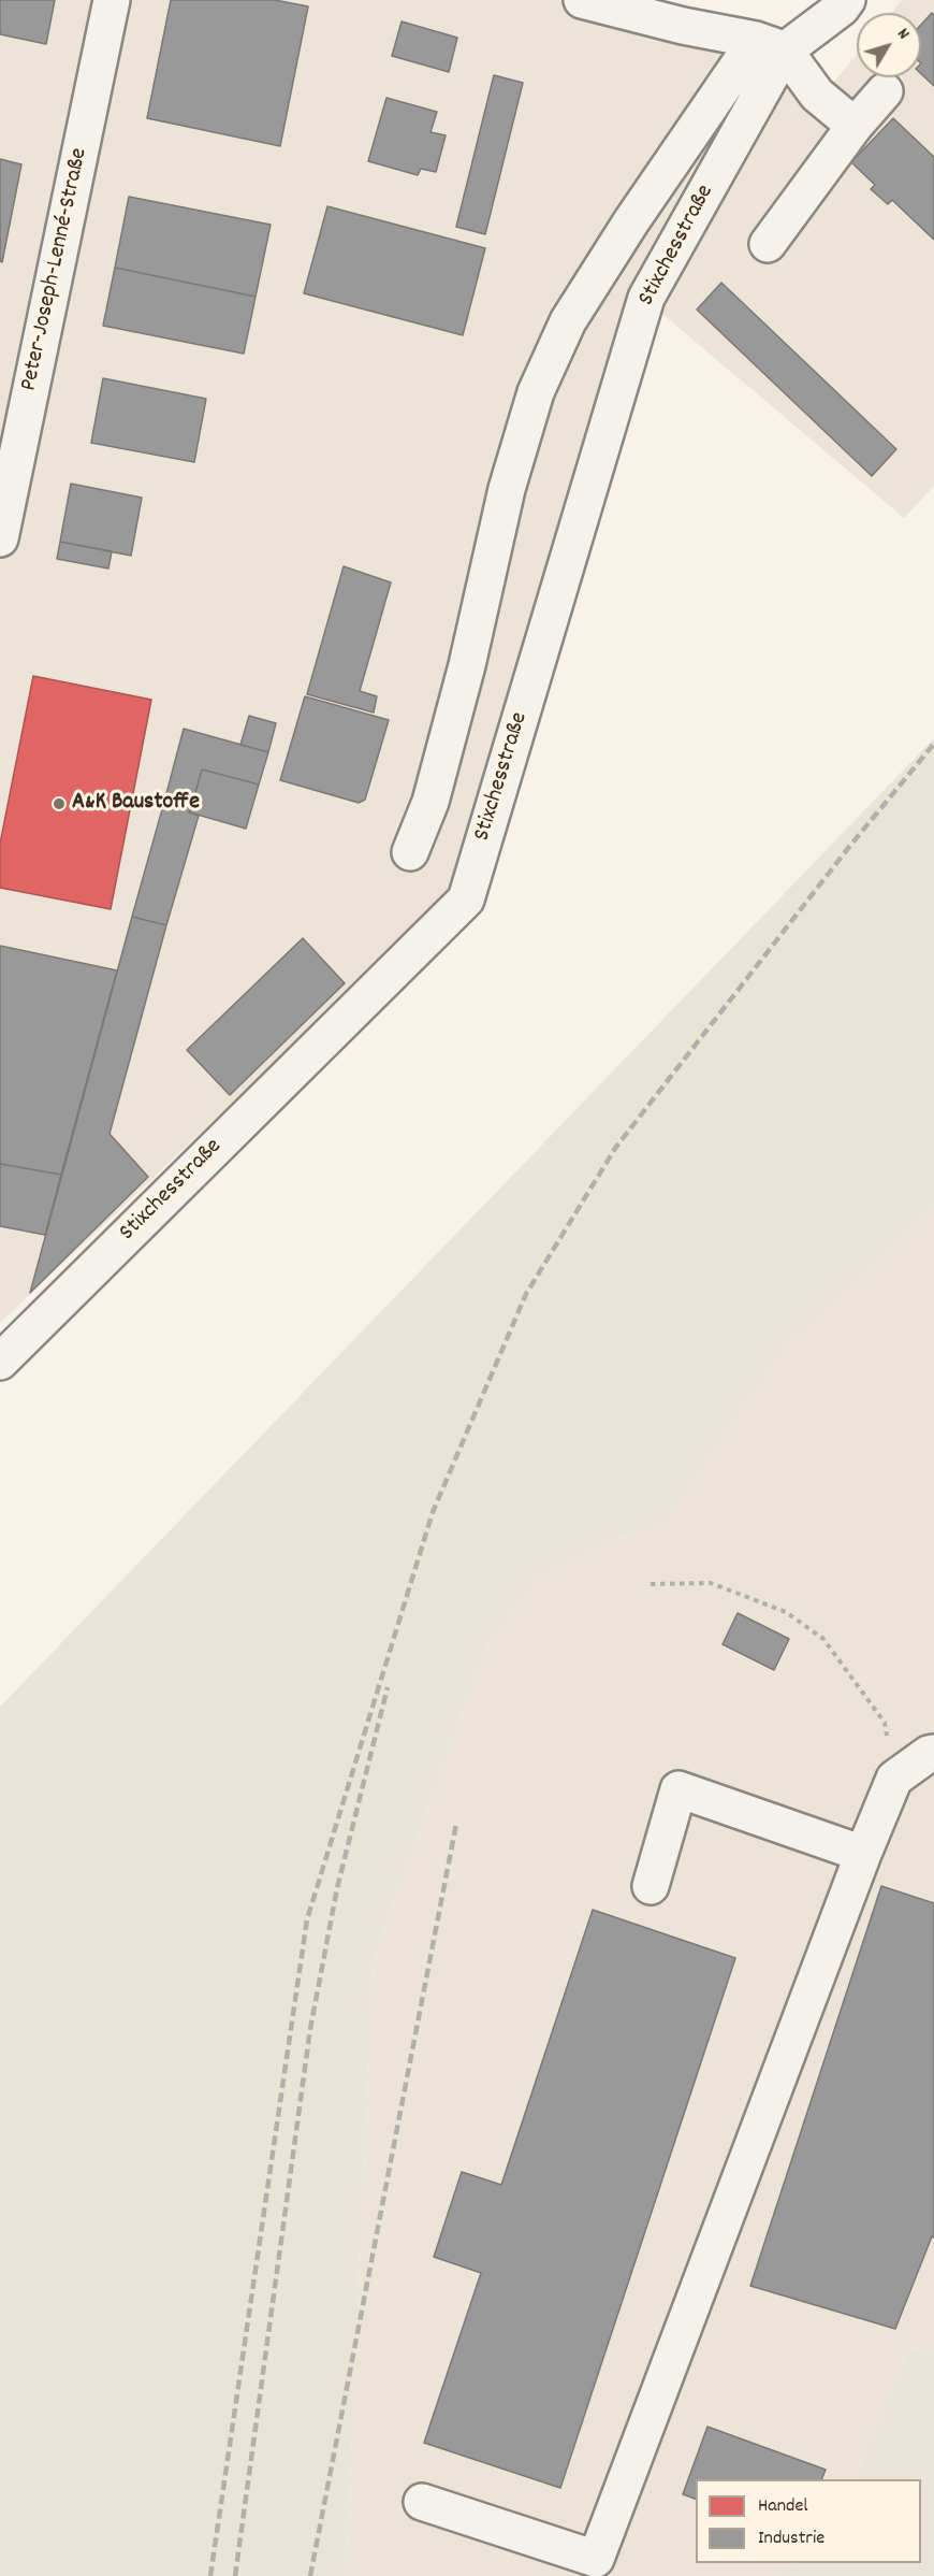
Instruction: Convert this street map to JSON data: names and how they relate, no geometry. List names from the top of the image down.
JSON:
{
  "streets": {
    "street": ["Stixchesstraße", "Peter-Joseph-Lenné-Straße"]
  },
  "places": ["A&K Baustoffe"],
  "legend": ["Handel", "Industrie"],
  "north": "top right"
}
